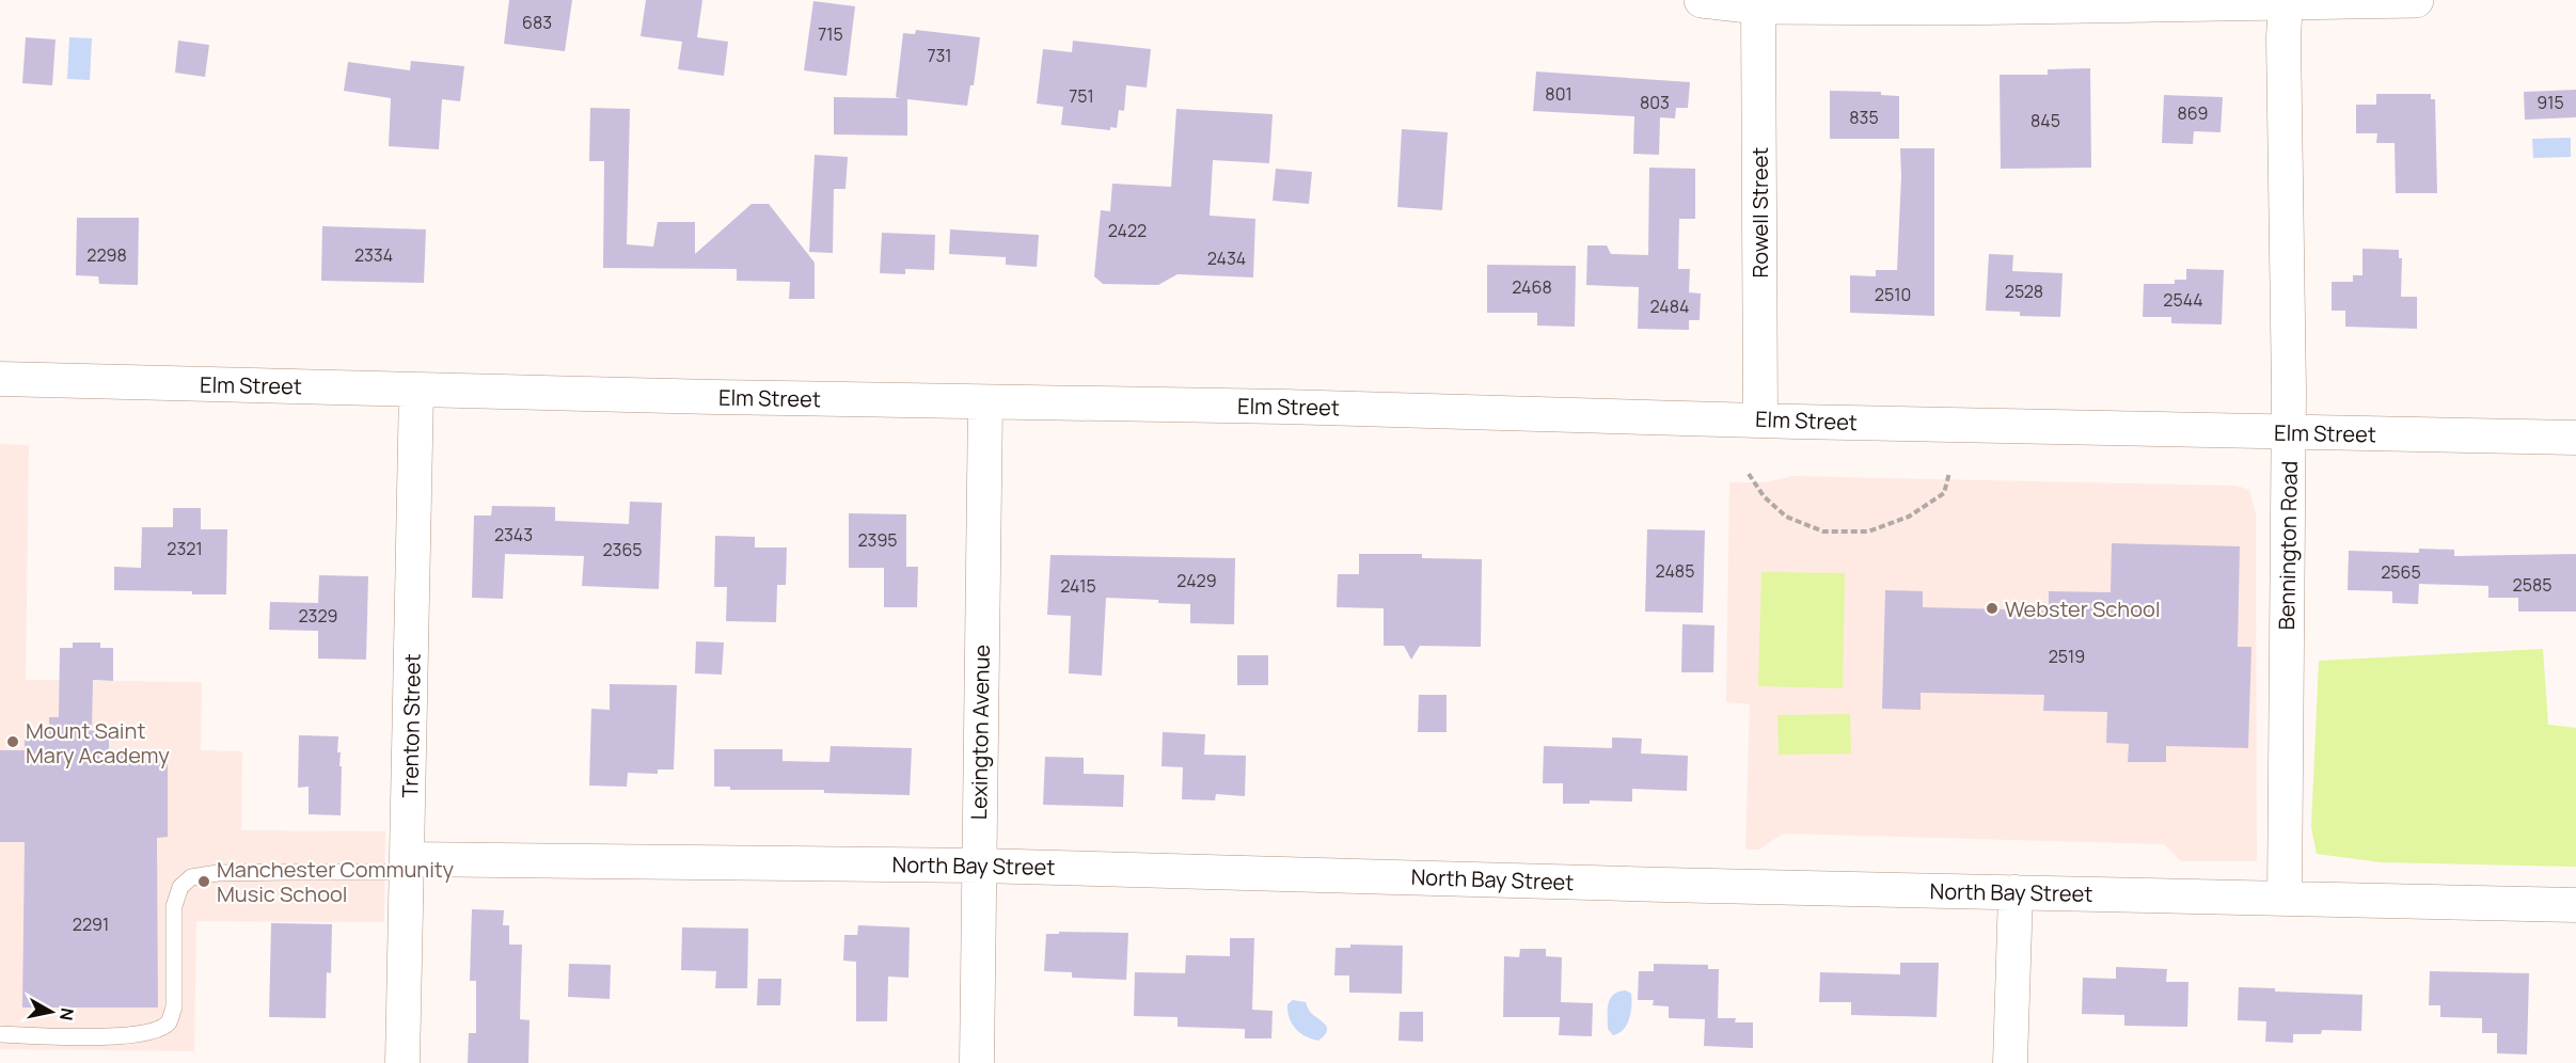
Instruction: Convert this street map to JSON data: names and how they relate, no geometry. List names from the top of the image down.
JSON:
{
  "streets": {
    "street": [
      "Rowell Street",
      "Elm Street",
      "Bennington Road",
      "Trenton Street",
      "Lexington Avenue",
      "North Bay Street"
    ]
  },
  "crossings": [
    ["Rowell Street", "Elm Street"],
    ["Elm Street", "Bennington Road"],
    ["Elm Street", "Trenton Street"],
    ["Elm Street", "Lexington Avenue"],
    ["Bennington Road", "North Bay Street"],
    ["Trenton Street", "North Bay Street"],
    ["Lexington Avenue", "North Bay Street"]
  ],
  "places": ["Webster School", "Mount Saint Mary Academy", "Manchester Community Music School"],
  "house_numbers": [
    "683",
    "715",
    "731",
    "801",
    "751",
    "803",
    "915",
    "869",
    "835",
    "845",
    "2422",
    "2298",
    "2334",
    "2434",
    "2468",
    "2528",
    "2510",
    "2544",
    "2484",
    "2343",
    "2395",
    "2321",
    "2365",
    "2485",
    "2565",
    "2429",
    "2585",
    "2415",
    "2329",
    "2519",
    "2291"
  ],
  "north": "right"
}
